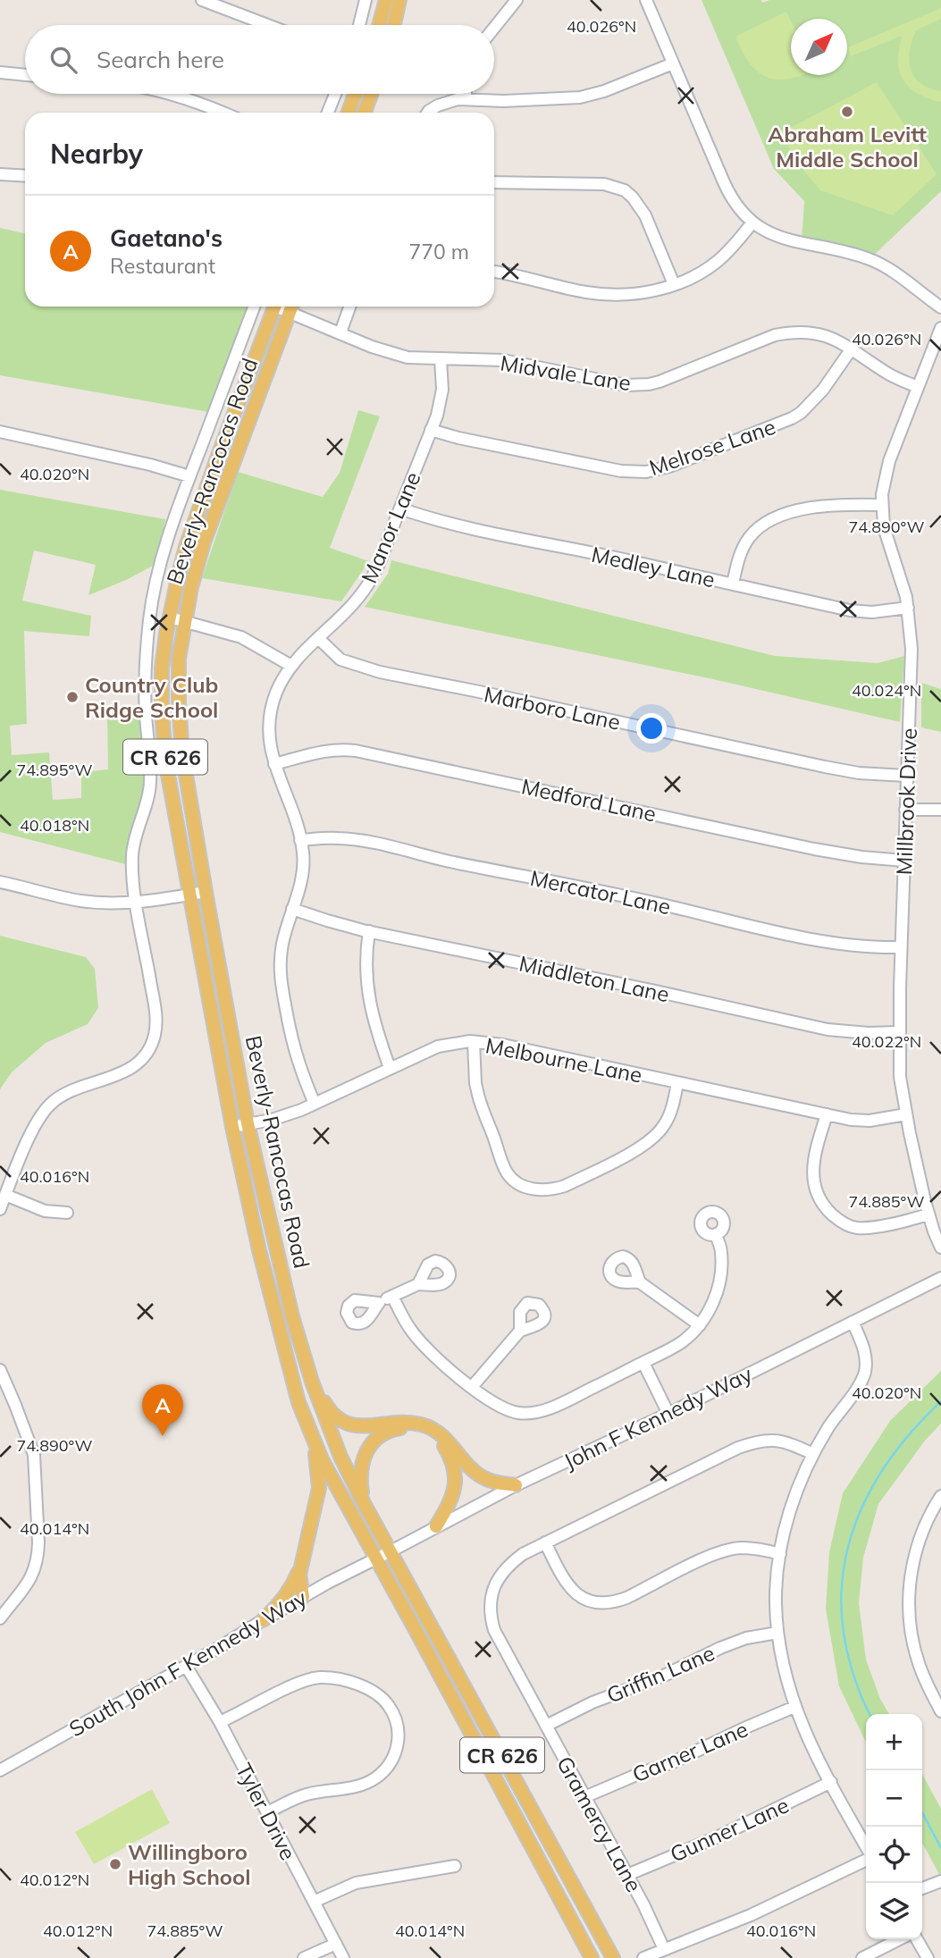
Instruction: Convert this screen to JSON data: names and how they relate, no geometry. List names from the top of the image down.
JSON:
{
  "streets": {
    "main road": ["Beverly-Rancocas Road", "CR 626"],
    "street": [
      "Midvale Lane",
      "Melrose Lane",
      "Manor Lane",
      "Medley Lane",
      "Marboro Lane",
      "Medford Lane",
      "Millbrook Drive",
      "Mercator Lane",
      "Middleton Lane",
      "Melbourne Lane",
      "John F Kennedy Way",
      "South John F Kennedy Way",
      "Griffin Lane",
      "Garner Lane",
      "Tyler Drive",
      "Gramercy Lane",
      "Gunner Lane"
    ]
  },
  "crossings": [
    ["Midvale Lane", "Melrose Lane"],
    ["Midvale Lane", "Manor Lane"],
    ["Midvale Lane", "Millbrook Drive"],
    ["Melrose Lane", "Manor Lane"],
    ["Beverly-Rancocas Road", "Melbourne Lane"],
    ["Beverly-Rancocas Road", "John F Kennedy Way"],
    ["Beverly-Rancocas Road", "South John F Kennedy Way"],
    ["Manor Lane", "Medley Lane"],
    ["Manor Lane", "Marboro Lane"],
    ["Manor Lane", "Medford Lane"],
    ["Manor Lane", "Mercator Lane"],
    ["Manor Lane", "Middleton Lane"],
    ["Manor Lane", "Melbourne Lane"],
    ["Medley Lane", "Millbrook Drive"],
    ["Marboro Lane", "Millbrook Drive"],
    ["Medford Lane", "Millbrook Drive"],
    ["Millbrook Drive", "Mercator Lane"],
    ["Millbrook Drive", "Middleton Lane"],
    ["Millbrook Drive", "Melbourne Lane"],
    ["John F Kennedy Way", "South John F Kennedy Way"],
    ["South John F Kennedy Way", "Tyler Drive"],
    ["Griffin Lane", "Gramercy Lane"],
    ["Garner Lane", "Gramercy Lane"],
    ["Gramercy Lane", "Gunner Lane"]
  ],
  "places": ["Abraham Levitt Middle School", "Country Club Ridge School", "Willingboro High School"],
  "north": "top right",
  "page": {
    "search": "Search here",
    "heading": "Nearby",
    "list": [
      {
        "mark": "A",
        "name": "Gaetano's",
        "note": "Restaurant",
        "value": "770 m"
      }
    ],
    "pins": "A",
    "map_buttons": ["+", "−"]
  },
  "coordinates": [
    "40.026°N",
    "40.020°N",
    "74.890°W",
    "40.024°N",
    "74.895°W",
    "40.018°N",
    "40.022°N",
    "40.016°N",
    "74.885°W",
    "40.014°N",
    "40.012°N"
  ]
}
